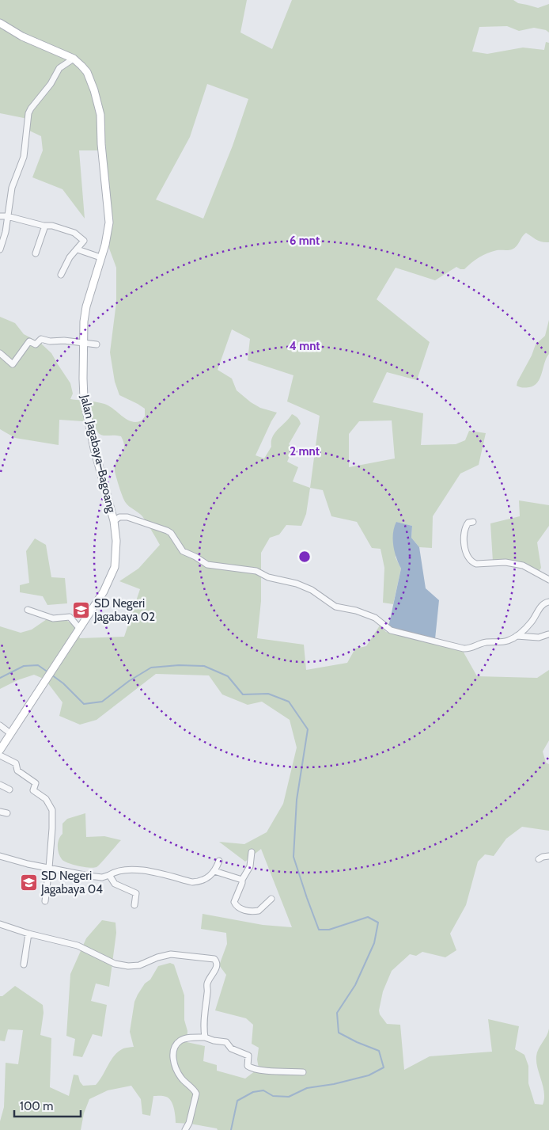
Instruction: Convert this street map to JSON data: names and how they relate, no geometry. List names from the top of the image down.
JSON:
{
  "streets": {
    "street": ["Jalan Jagabaya–Bagoang"]
  },
  "places": {
    "school or university": ["SD Negeri Jagabaya 02", "SD Negeri Jagabaya 04"]
  },
  "scale_bar": "100 m",
  "rings": ["6 mnt", "4 mnt", "2 mnt"]
}
